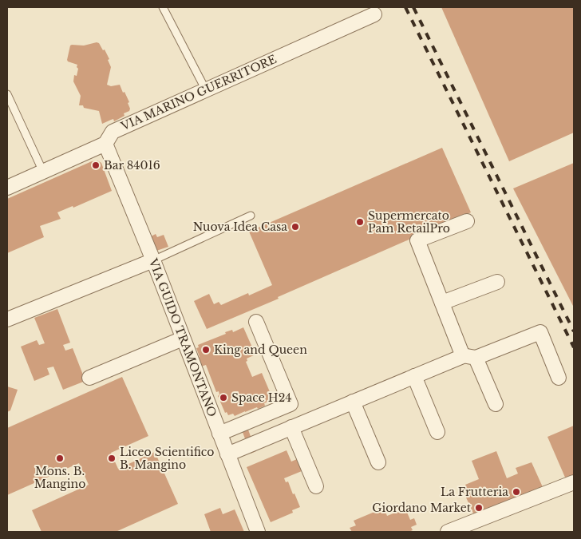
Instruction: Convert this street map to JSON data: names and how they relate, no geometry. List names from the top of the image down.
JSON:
{
  "streets": {
    "street": ["VIA MARINO GUERRITORE", "VIA GUIDO TRAMONTANO"]
  },
  "crossings": [
    ["VIA MARINO GUERRITORE", "VIA GUIDO TRAMONTANO"]
  ],
  "places": [
    "Bar 84016",
    "Supermercato Pam RetailPro",
    "Nuova Idea Casa",
    "King and Queen",
    "Space H24",
    "Mons. B. Mangino",
    "Liceo Scientifico B. Mangino",
    "La Frutteria",
    "Giordano Market"
  ]
}
